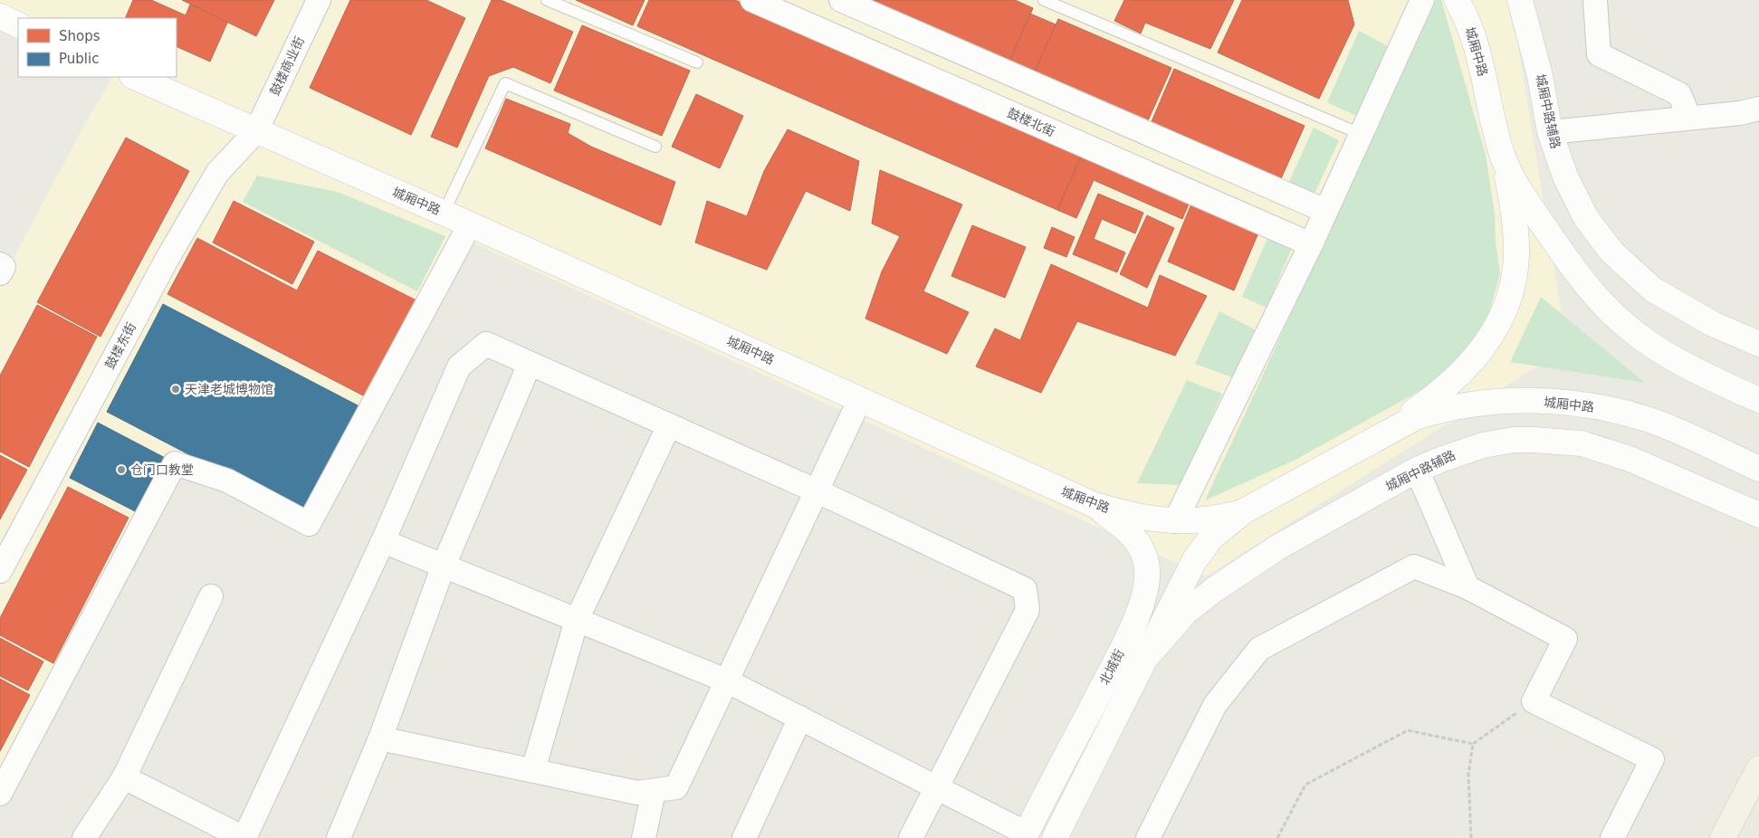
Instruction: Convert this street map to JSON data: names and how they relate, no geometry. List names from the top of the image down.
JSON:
{
  "streets": {
    "main road": ["城厢中路", "城厢中路辅路", "北城街"],
    "street": ["鼓楼商业街", "鼓楼北街", "鼓楼东街"]
  },
  "crossings": [
    ["城厢中路", "鼓楼商业街"],
    ["城厢中路", "鼓楼东街"],
    ["城厢中路", "北城街"],
    ["鼓楼商业街", "鼓楼东街"]
  ],
  "places": ["天津老城博物馆", "仓门口教堂"],
  "legend": ["Shops", "Public"]
}
